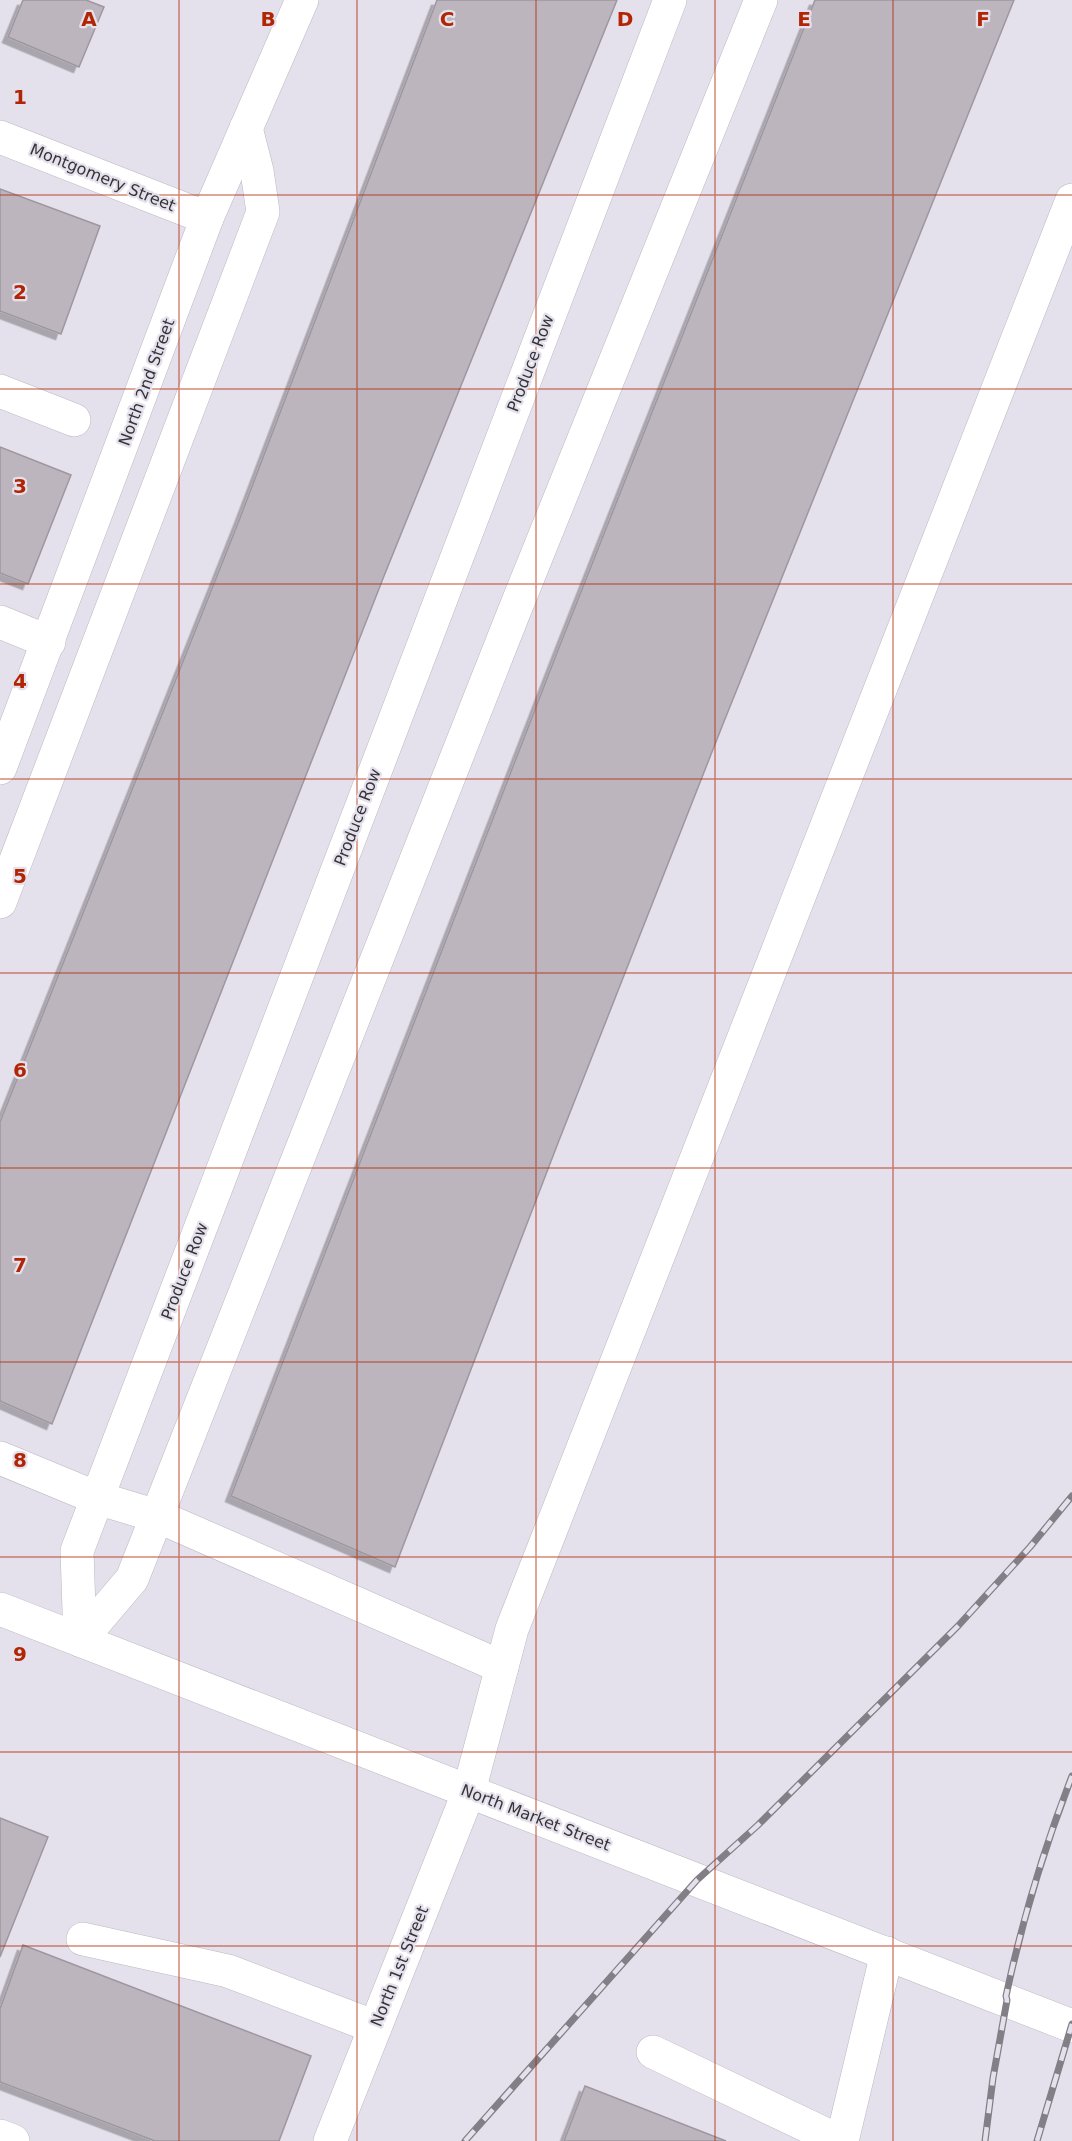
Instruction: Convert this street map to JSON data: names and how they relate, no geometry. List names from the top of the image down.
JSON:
{
  "streets": {
    "street": [
      "Montgomery Street",
      "Produce Row",
      "North 2nd Street",
      "North Market Street",
      "North 1st Street"
    ]
  },
  "crossings": [
    ["Montgomery Street", "North 2nd Street"],
    ["Produce Row", "North Market Street"],
    ["North Market Street", "North 1st Street"]
  ],
  "grid": {
    "columns": [
      "A",
      "B",
      "C",
      "D",
      "E",
      "F"
    ],
    "rows": [
      "1",
      "2",
      "3",
      "4",
      "5",
      "6",
      "7",
      "8",
      "9"
    ]
  }
}
